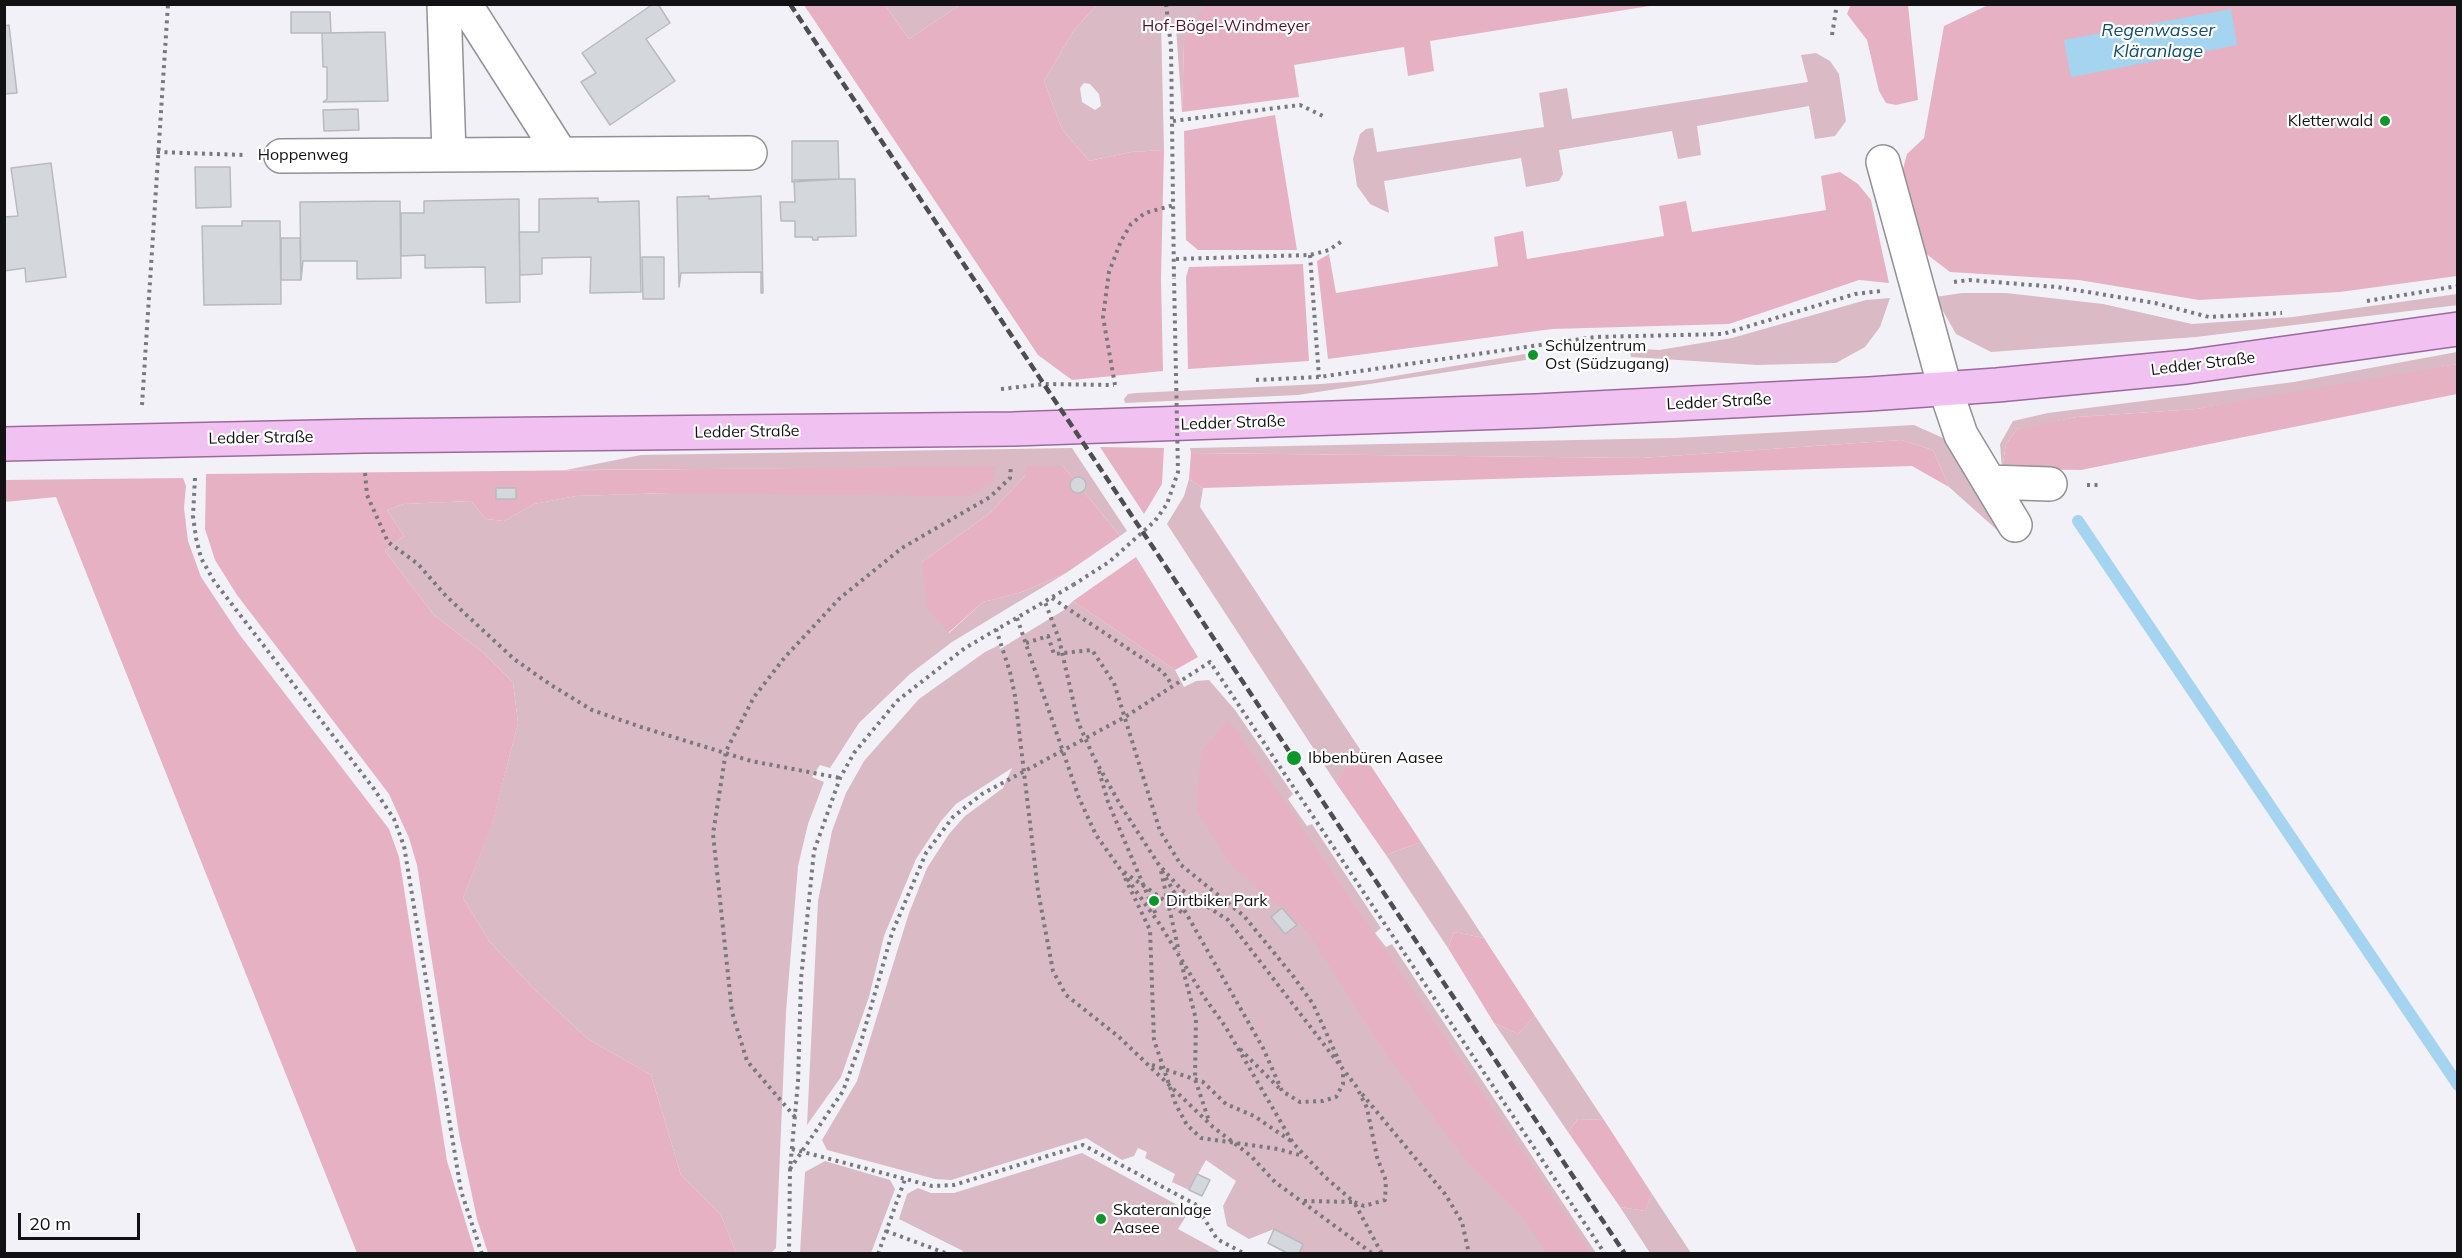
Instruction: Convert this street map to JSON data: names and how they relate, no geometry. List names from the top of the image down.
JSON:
{
  "streets": {
    "main road": ["Ledder Straße"],
    "street": ["Hoppenweg"]
  },
  "water": ["Regenwasser Kläranlage"],
  "parks": ["Hof-Bögel-Windmeyer"],
  "places": [
    "Kletterwald",
    "Schulzentrum Ost (Südzugang)",
    "Ibbenbüren Aasee",
    "Dirtbiker Park",
    "Skateranlage Aasee"
  ],
  "scale_bar": "20 m"
}
